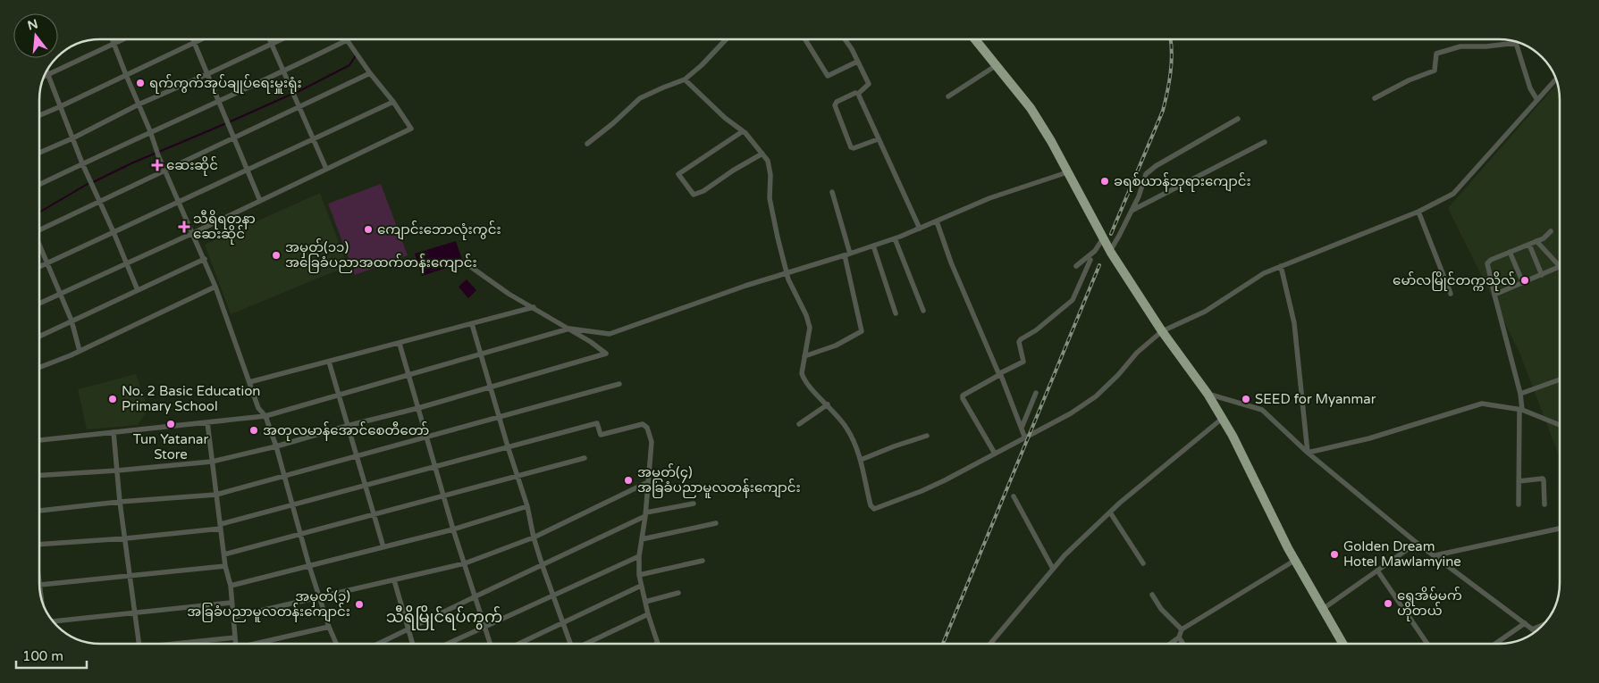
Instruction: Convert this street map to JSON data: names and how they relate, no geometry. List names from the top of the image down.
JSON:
{
  "districts": ["သီရိမြိုင်ရပ်ကွက်"],
  "places": {
    "other": [
      "ရက်ကွက်အုပ်ချုပ်ရေးမှူးရုံး",
      "ခရစ်ယာန်ဘုရားကျောင်း",
      "ကျောင်းဘောလုံးကွင်း",
      "အမှတ်(၁၁) အခြေခံပညာအထက်တန်းကျောင်း",
      "မော်လမြိုင်တက္ကသိုလ်",
      "No. 2 Basic Education Primary School",
      "SEED for Myanmar",
      "Tun Yatanar Store",
      "အတုလမာန်အောင်စေတီတော်",
      "အမှတ်(၄) အခြခံပညာမူလတန်းကျောင်း",
      "Golden Dream Hotel Mawlamyine",
      "ရွှေအိမ်မက် ဟိုတယ်",
      "အမှတ်(၁) အခြခံပညာမူလတန်းကျောင်း"
    ],
    "health": ["ဆေးဆိုင်", "သီရိရတနာ ဆေးဆိုင်"]
  },
  "scale_bar": "100 m",
  "north": "top"
}
